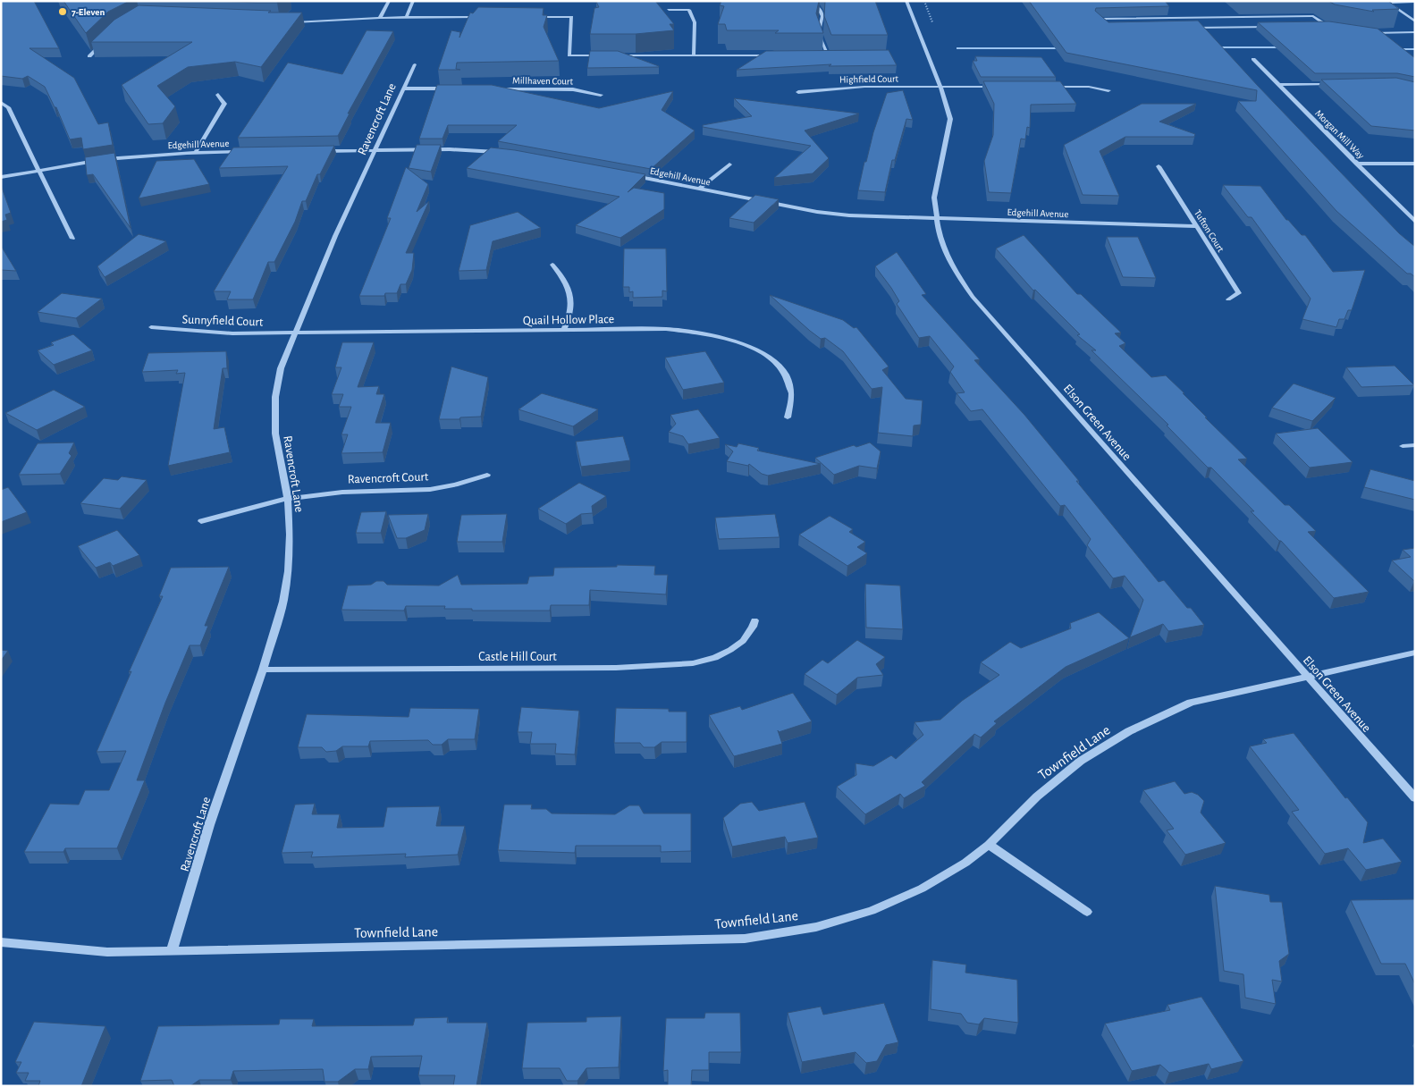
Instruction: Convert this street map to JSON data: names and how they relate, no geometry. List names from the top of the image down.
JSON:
{
  "streets": {
    "street": [
      "Highfield Court",
      "Millhaven Court",
      "Ravencroft Lane",
      "Morgan Mill Way",
      "Edgehill Avenue",
      "Tufton Court",
      "Quail Hollow Place",
      "Sunnyfield Court",
      "Elson Green Avenue",
      "Ravencroft Court",
      "Castle Hill Court",
      "Townfield Lane"
    ]
  },
  "crossings": [
    ["Highfield Court", "Elson Green Avenue"],
    ["Ravencroft Lane", "Quail Hollow Place"],
    ["Ravencroft Lane", "Sunnyfield Court"],
    ["Ravencroft Lane", "Ravencroft Court"],
    ["Ravencroft Lane", "Castle Hill Court"],
    ["Ravencroft Lane", "Townfield Lane"],
    ["Edgehill Avenue", "Tufton Court"],
    ["Edgehill Avenue", "Elson Green Avenue"],
    ["Quail Hollow Place", "Sunnyfield Court"],
    ["Elson Green Avenue", "Townfield Lane"]
  ],
  "places": ["7-Eleven"]
}
